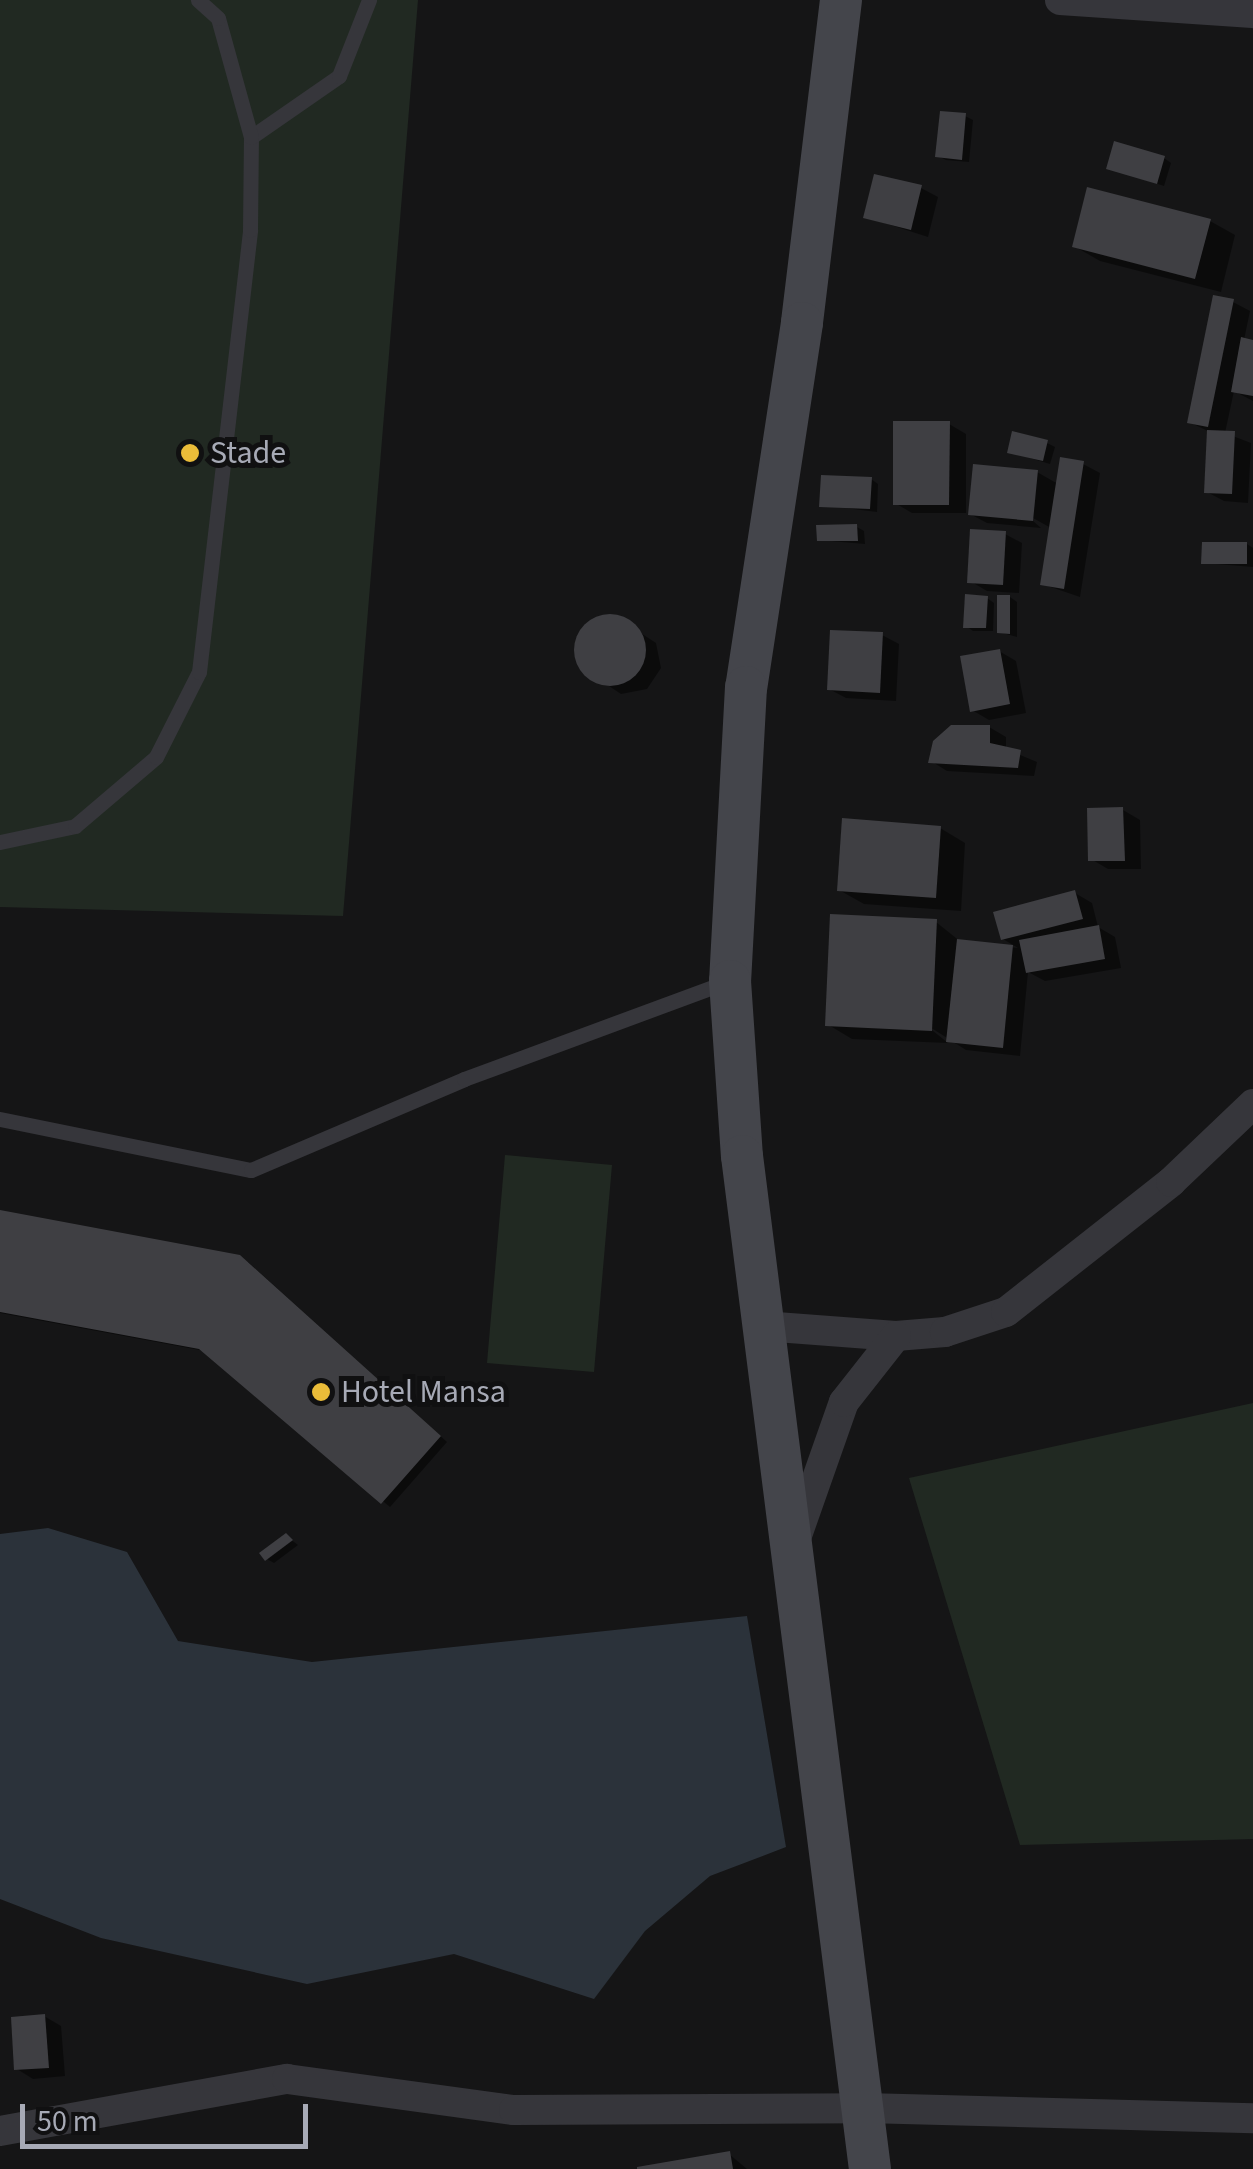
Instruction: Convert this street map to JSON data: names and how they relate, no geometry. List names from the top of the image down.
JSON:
{
  "places": ["Stade", "Hotel Mansa"],
  "scale_bar": "50 m"
}
